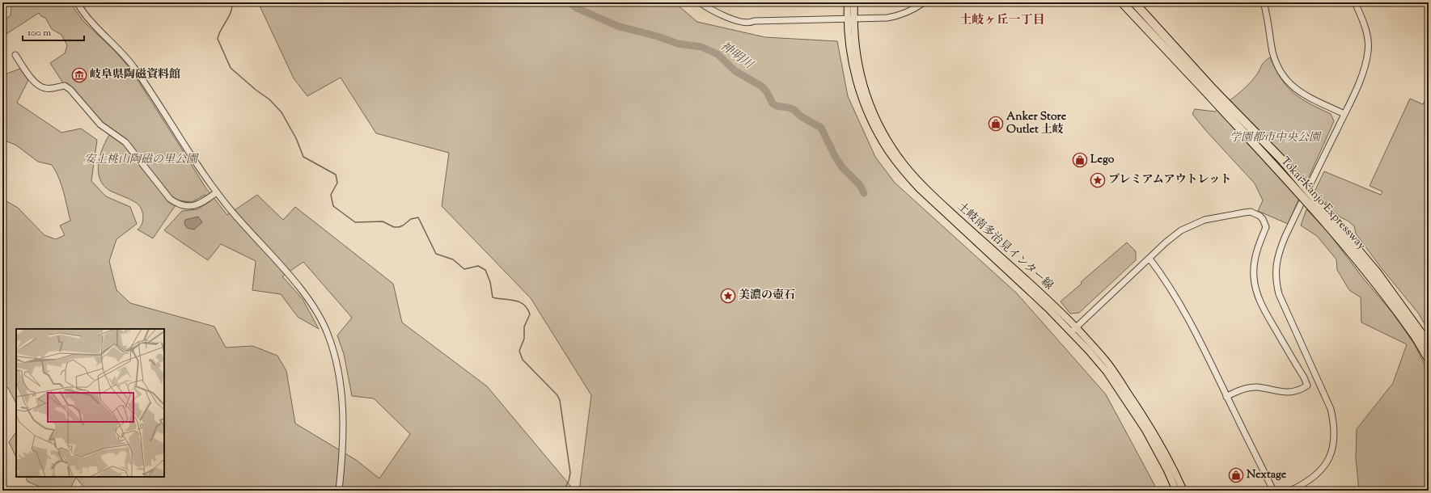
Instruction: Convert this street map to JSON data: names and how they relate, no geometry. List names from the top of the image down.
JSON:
{
  "streets": {
    "highway": ["Tokai-Kanjo Expressway"],
    "main road": ["土岐南多治見インター線"]
  },
  "districts": ["土岐ヶ丘一丁目"],
  "water": ["神明川"],
  "parks": ["学園都市中央公園", "安土桃山陶磁の里公園"],
  "places": {
    "museum": ["岐阜県陶磁資料館"],
    "shop": ["Anker Store Outlet 土岐", "Lego", "Nextage"],
    "place": ["プレミアムアウトレット", "美濃の壺石"]
  },
  "scale_bar": "100 m"
}
